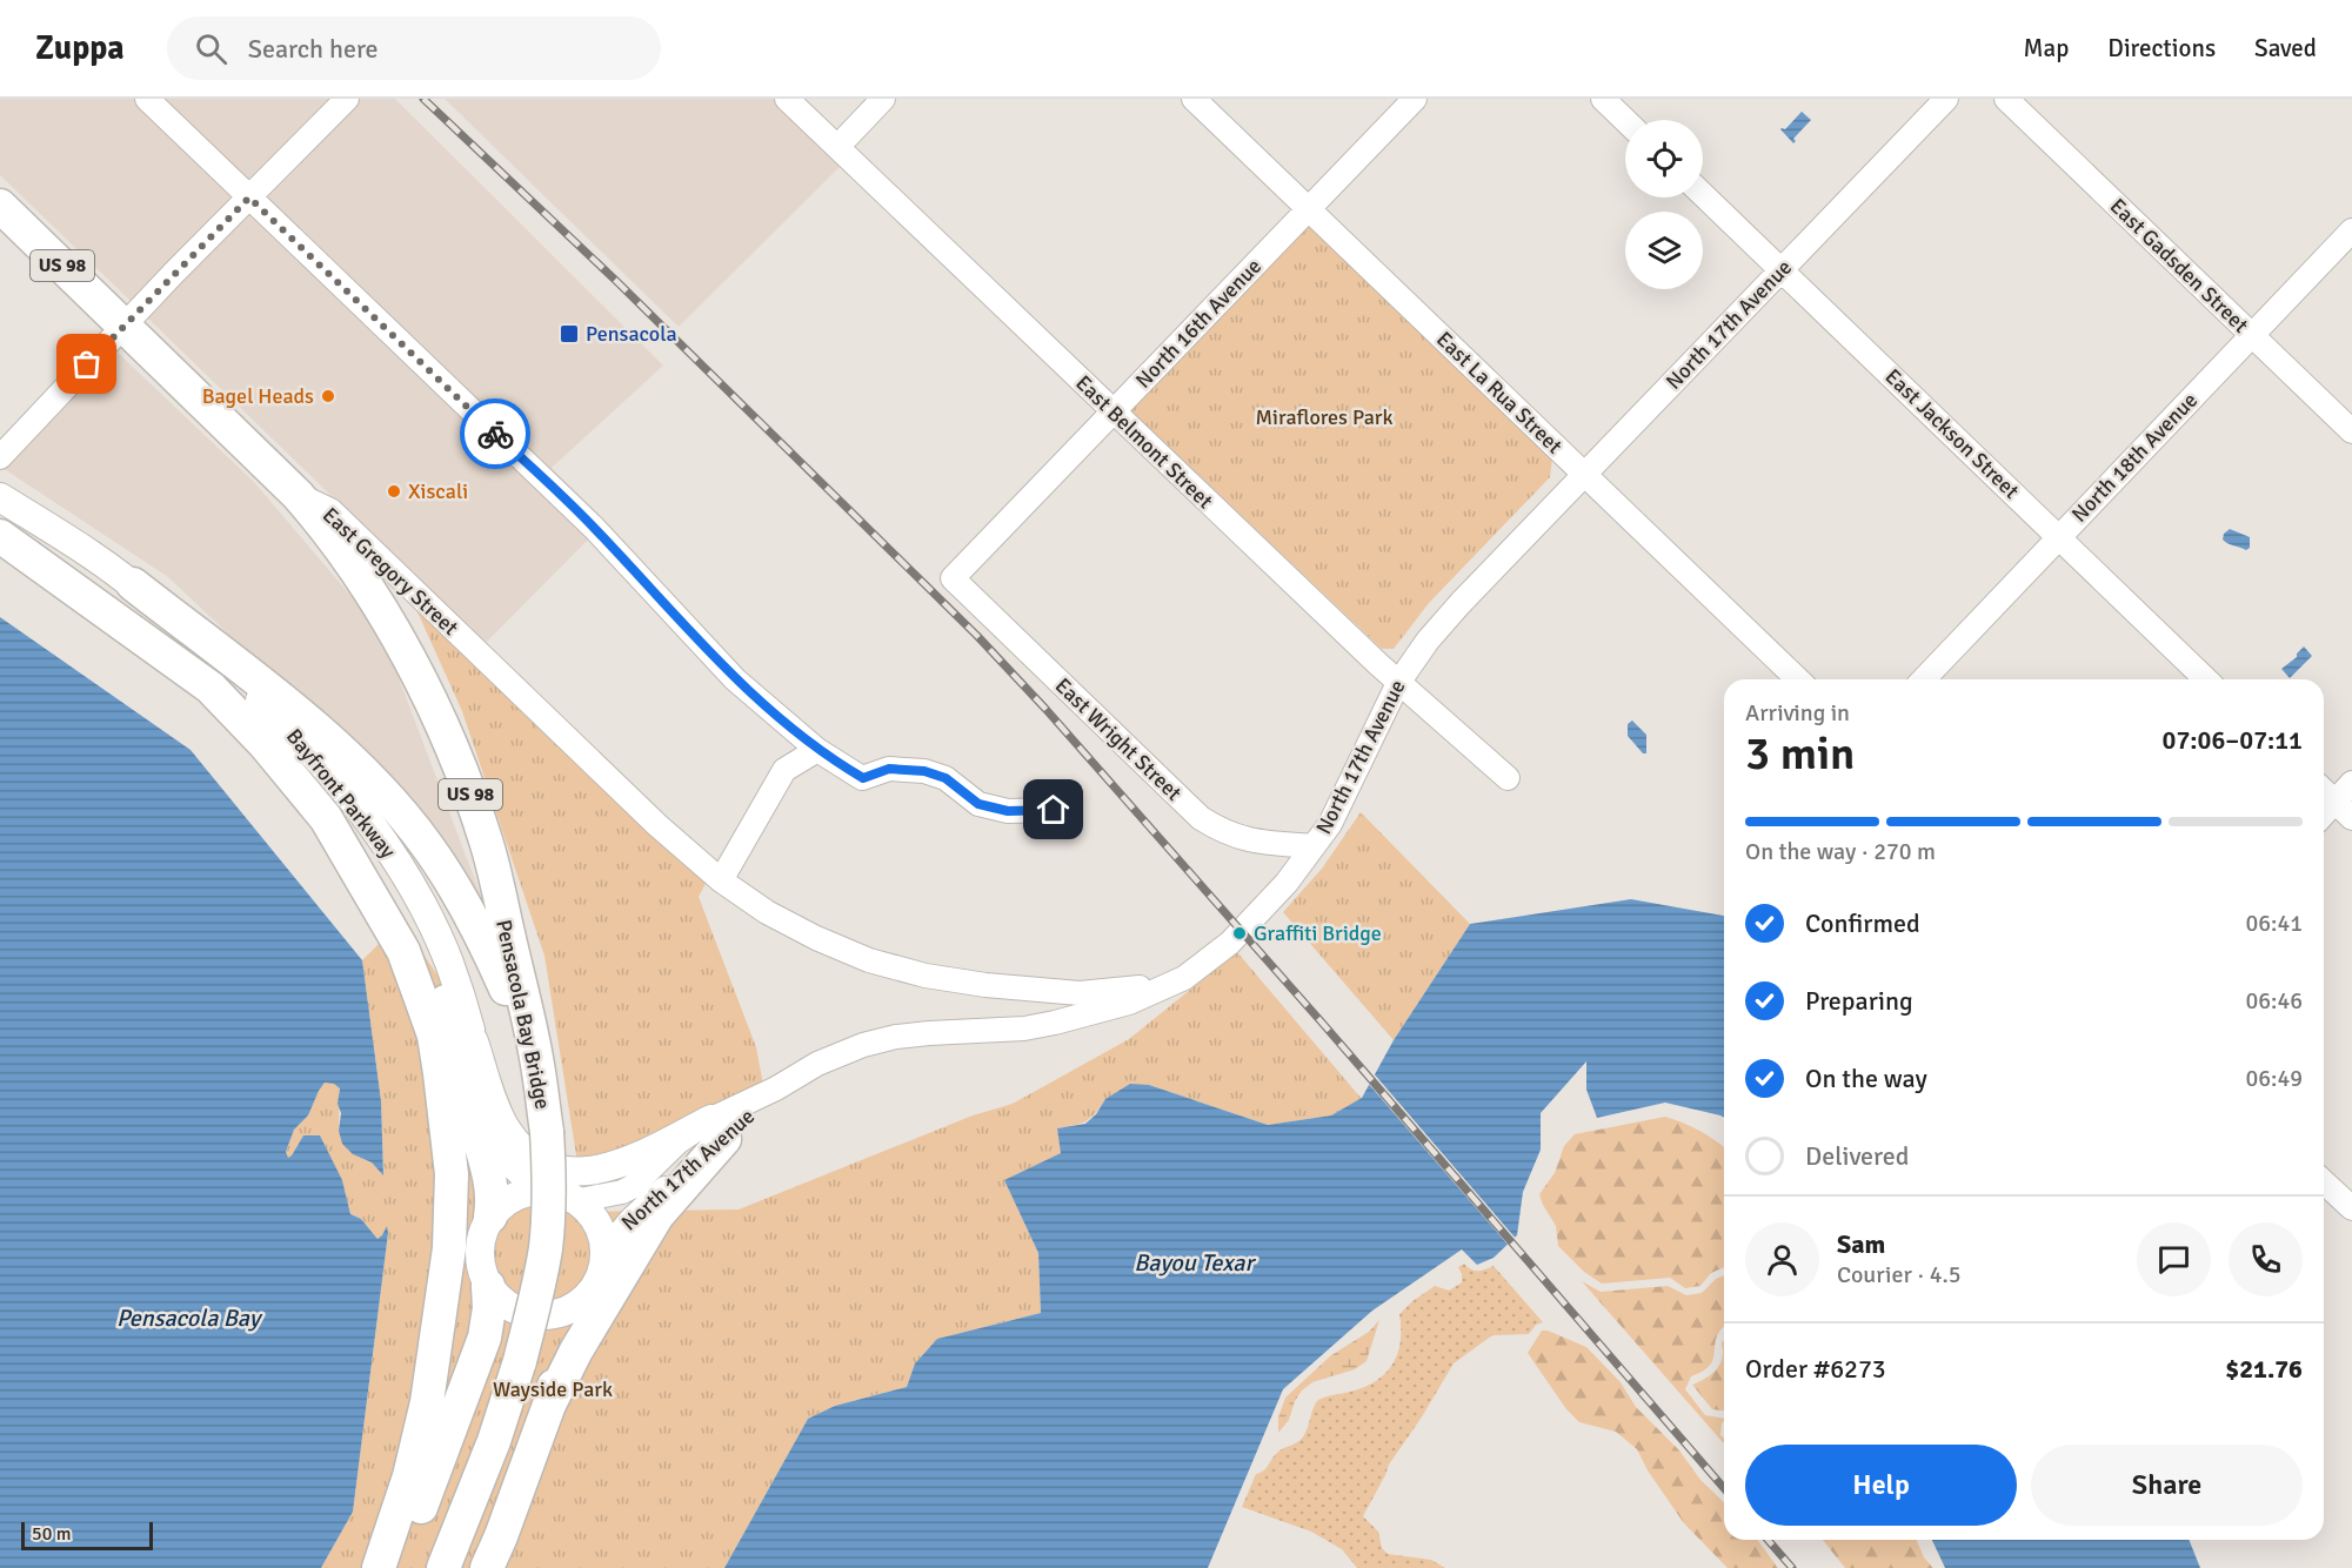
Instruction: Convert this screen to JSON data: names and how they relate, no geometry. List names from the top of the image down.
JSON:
{
  "streets": {
    "highway": ["US 98", "East Gregory Street", "Pensacola Bay Bridge"],
    "main road": ["Bayfront Parkway"],
    "street": [
      "East Gadsden Street",
      "North 16th Avenue",
      "North 17th Avenue",
      "East La Rua Street",
      "East Jackson Street",
      "East Belmont Street",
      "North 18th Avenue",
      "East Wright Street"
    ]
  },
  "crossings": [
    ["East Gadsden Street", "North 18th Avenue"],
    ["North 16th Avenue", "East La Rua Street"],
    ["North 16th Avenue", "East Belmont Street"],
    ["North 16th Avenue", "East Wright Street"],
    ["North 17th Avenue", "East La Rua Street"],
    ["North 17th Avenue", "East Jackson Street"],
    ["North 17th Avenue", "East Belmont Street"],
    ["North 17th Avenue", "East Gregory Street"],
    ["North 17th Avenue", "East Wright Street"],
    ["North 17th Avenue", "Bayfront Parkway"],
    ["East Jackson Street", "North 18th Avenue"],
    ["East Gregory Street", "Pensacola Bay Bridge"]
  ],
  "water": ["Bayou Texar", "Pensacola Bay"],
  "parks": ["Miraflores Park", "Wayside Park"],
  "places": {
    "transit": ["Pensacola"],
    "other": ["Bagel Heads", "Xiscali", "Graffiti Bridge"]
  },
  "scale_bar": "50 m",
  "page": {
    "header": "Zuppa",
    "search": "Search here",
    "nav": ["Map", "Directions", "Saved"],
    "heading": ["3 min", "Arriving in", "07:06–07:11"],
    "panel": [
      "Sam",
      "Courier · 4.5",
      "Order #6273",
      "$21.76"
    ],
    "bar": "On the way · 270 m",
    "list": [
      ["Confirmed", "06:41"],
      ["Preparing", "06:46"],
      ["On the way", "06:49"],
      "Delivered"
    ],
    "buttons": ["Help", "Share"],
    "scale": "50 m"
  }
}
